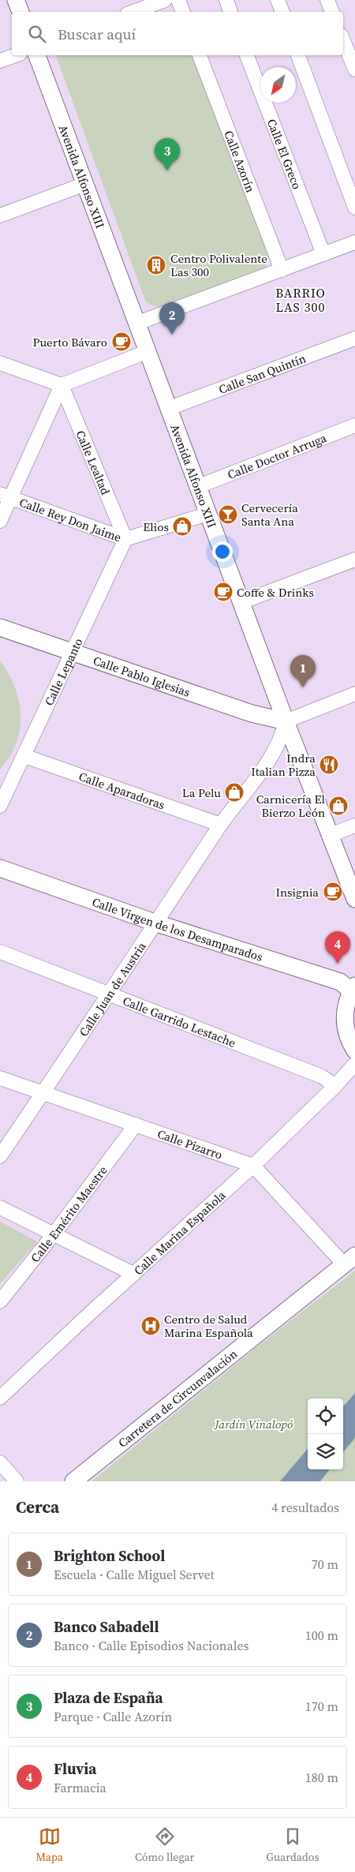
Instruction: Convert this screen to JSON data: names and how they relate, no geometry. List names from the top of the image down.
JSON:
{
  "streets": {
    "street": [
      "Calle El Greco",
      "Calle Azorín",
      "Avenida Alfonso XIII",
      "Calle San Quintín",
      "Calle Doctor Arruga",
      "Calle Lealtad",
      "Calle Rey Don Jaime",
      "Calle Lepanto",
      "Calle Pablo Iglesias",
      "Calle Aparadoras",
      "Calle Virgen de los Desamparados",
      "Calle Juan de Austria",
      "Calle Garrido Lestache",
      "Calle Pizarro",
      "Calle Emérito Maestre",
      "Calle Marina Española",
      "Carretera de Circunvalación"
    ]
  },
  "crossings": [
    ["Avenida Alfonso XIII", "Calle San Quintín"],
    ["Avenida Alfonso XIII", "Calle Doctor Arruga"],
    ["Avenida Alfonso XIII", "Calle Rey Don Jaime"],
    ["Avenida Alfonso XIII", "Calle Pablo Iglesias"],
    ["Avenida Alfonso XIII", "Calle Juan de Austria"],
    ["Calle Lealtad", "Calle Rey Don Jaime"],
    ["Calle Lealtad", "Calle Lepanto"],
    ["Calle Rey Don Jaime", "Calle Lepanto"],
    ["Calle Lepanto", "Calle Pablo Iglesias"],
    ["Calle Lepanto", "Calle Aparadoras"],
    ["Calle Pablo Iglesias", "Calle Juan de Austria"],
    ["Calle Aparadoras", "Calle Juan de Austria"],
    ["Calle Virgen de los Desamparados", "Calle Juan de Austria"],
    ["Calle Juan de Austria", "Calle Garrido Lestache"],
    ["Calle Juan de Austria", "Calle Pizarro"],
    ["Calle Garrido Lestache", "Calle Marina Española"],
    ["Calle Pizarro", "Calle Emérito Maestre"],
    ["Calle Pizarro", "Calle Marina Española"],
    ["Calle Pizarro", "Carretera de Circunvalación"]
  ],
  "districts": ["BARRIO LAS 300"],
  "parks": ["Jardín Vinalopó"],
  "places": {
    "building": ["Centro Polivalente Las 300"],
    "cafe": ["Puerto Bávaro", "Coffe & Drinks", "Insignia"],
    "bar": ["Cervecería Santa Ana"],
    "shop": ["Elios", "La Pelu", "Carnicería El Bierzo León"],
    "restaurant": ["Indra Italian Pizza"],
    "hospital": ["Centro de Salud Marina Española"]
  },
  "north": "bottom left",
  "page": {
    "search": "Buscar aquí",
    "pins": [
      "3",
      "2",
      "1",
      "4"
    ],
    "heading": ["Cerca", "4 resultados"],
    "list": [
      {
        "mark": "1",
        "name": "Brighton School",
        "note": "Escuela · Calle Miguel Servet",
        "value": "70 m"
      },
      {
        "mark": "2",
        "name": "Banco Sabadell",
        "note": "Banco · Calle Episodios Nacionales",
        "value": "100 m"
      },
      {
        "mark": "3",
        "name": "Plaza de España",
        "note": "Parque · Calle Azorín",
        "value": "170 m"
      },
      {
        "mark": "4",
        "name": "Fluvia",
        "note": "Farmacia",
        "value": "180 m"
      }
    ],
    "nav": ["Mapa", "Cómo llegar", "Guardados"]
  }
}
